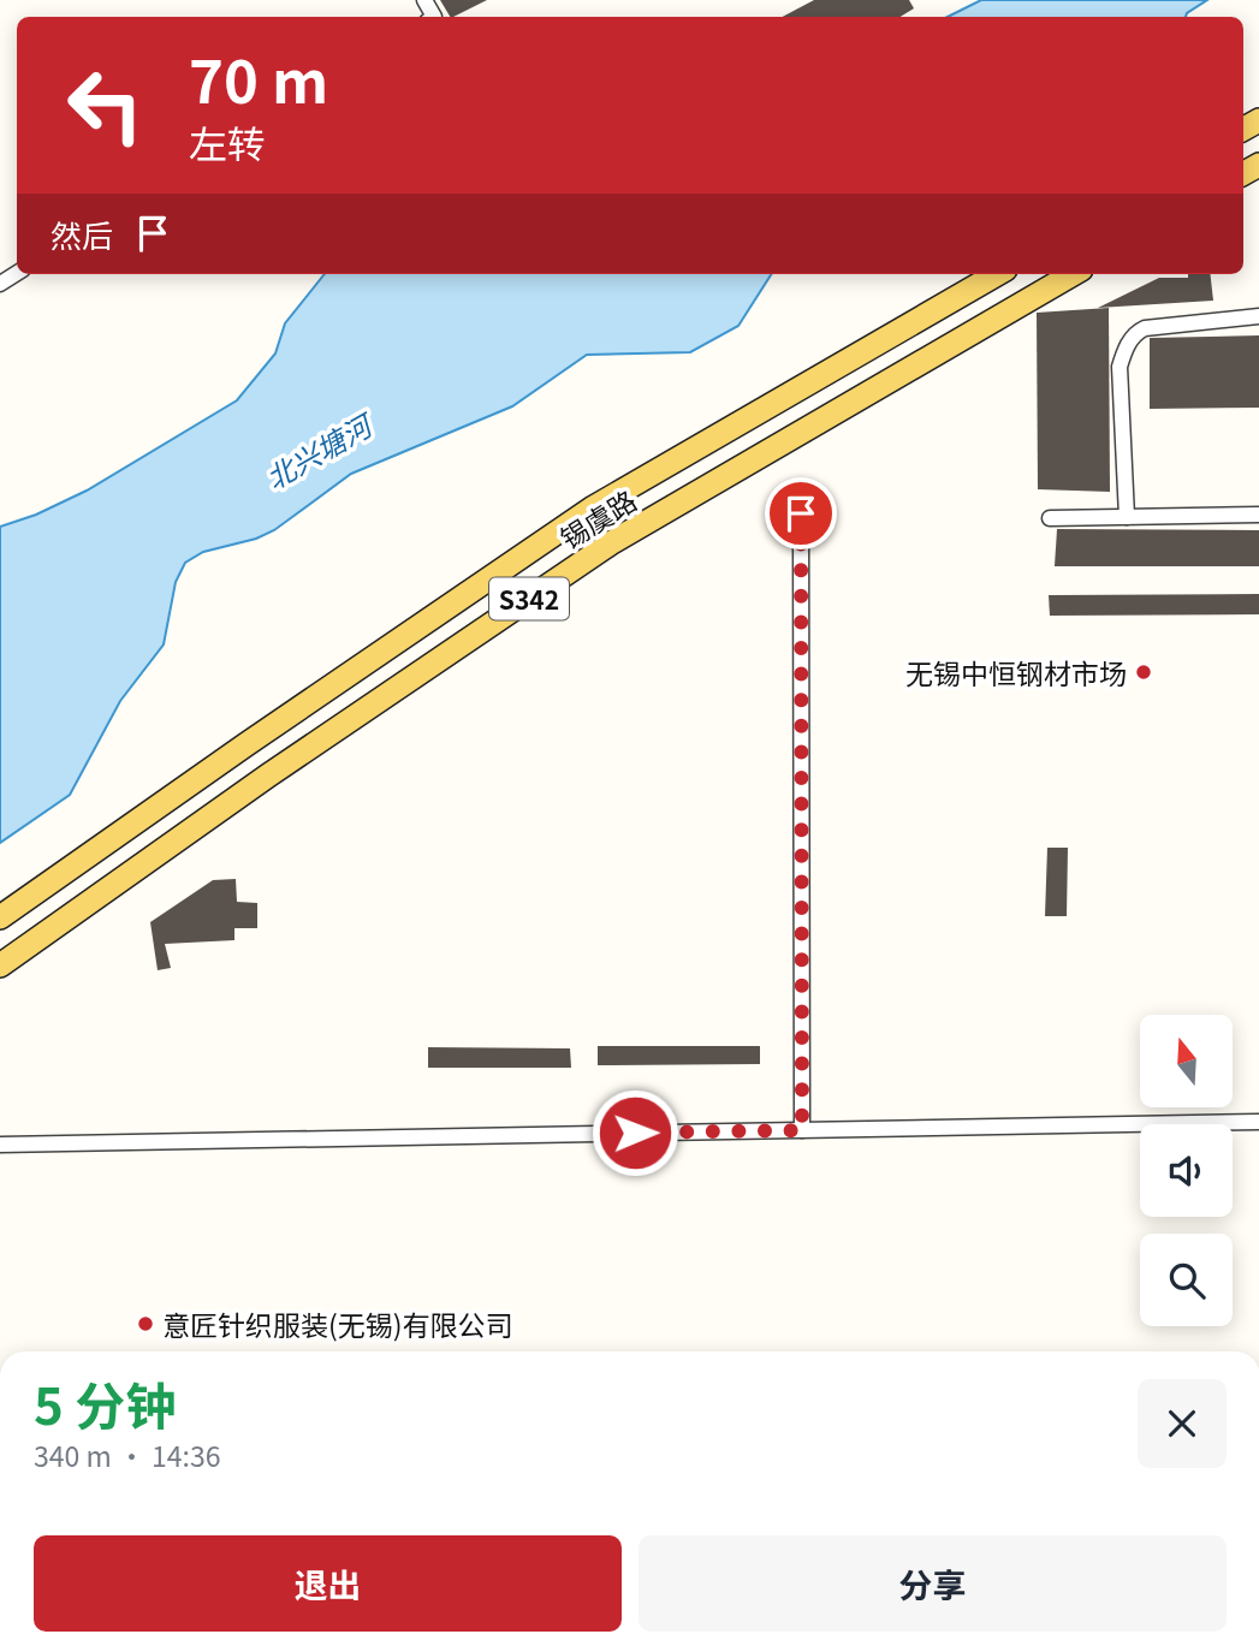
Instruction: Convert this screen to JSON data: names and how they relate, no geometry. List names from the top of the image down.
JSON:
{
  "streets": {
    "main road": ["锡虞路", "S342"]
  },
  "water": ["北兴塘河"],
  "places": ["无锡中恒钢材市场", "意匠针织服装(无锡)有限公司"],
  "north": "top",
  "page": {
    "turn": ["70 m", "左转"],
    "then": "然后",
    "heading": ["5 分钟", "340 m · 14:36"],
    "buttons": ["退出", "分享"]
  }
}
